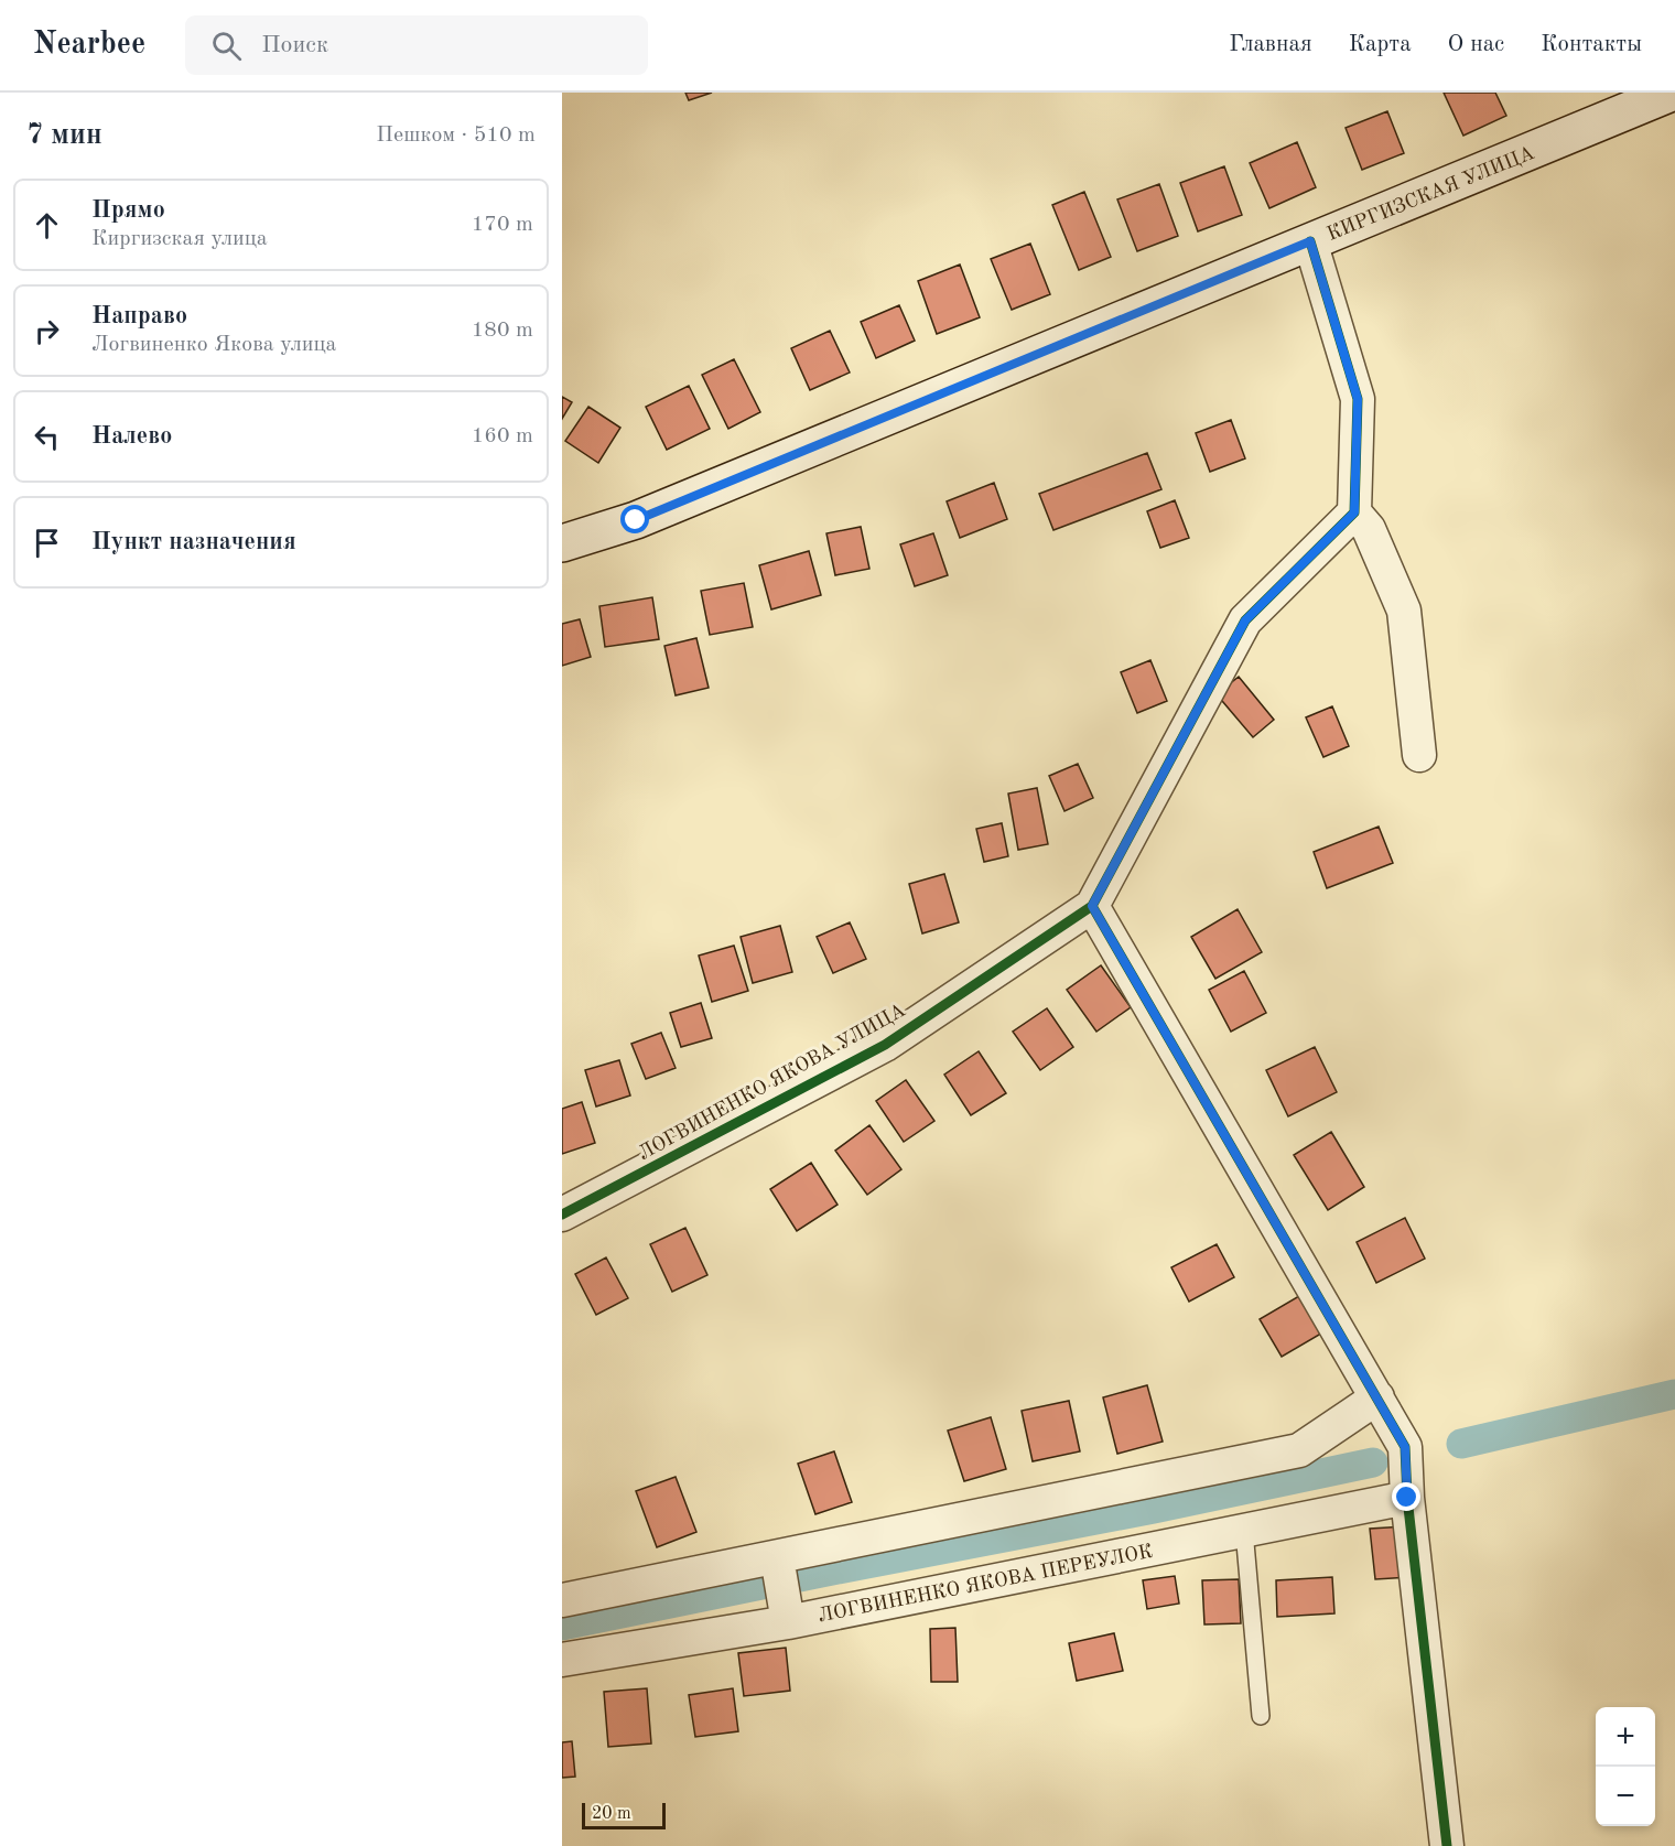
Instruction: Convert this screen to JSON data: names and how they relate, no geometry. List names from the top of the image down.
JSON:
{
  "streets": {
    "main road": ["КИРГИЗСКАЯ УЛИЦА"],
    "street": ["ЛОГВИНЕНКО ЯКОВА УЛИЦА", "ЛОГВИНЕНКО ЯКОВА ПЕРЕУЛОК"]
  },
  "scale_bar": "20 m",
  "page": {
    "header": "Nearbee",
    "search": "Поиск",
    "nav": [
      "Главная",
      "Карта",
      "О нас",
      "Контакты"
    ],
    "heading": ["7 мин", "Пешком · 510 m"],
    "list": [
      ["Прямо", "Киргизская улица", "170 m"],
      ["Направо", "Логвиненко Якова улица", "180 m"],
      ["Налево", "160 m"],
      "Пункт назначения"
    ],
    "map_buttons": ["+", "−"],
    "scale": "20 m"
  }
}
